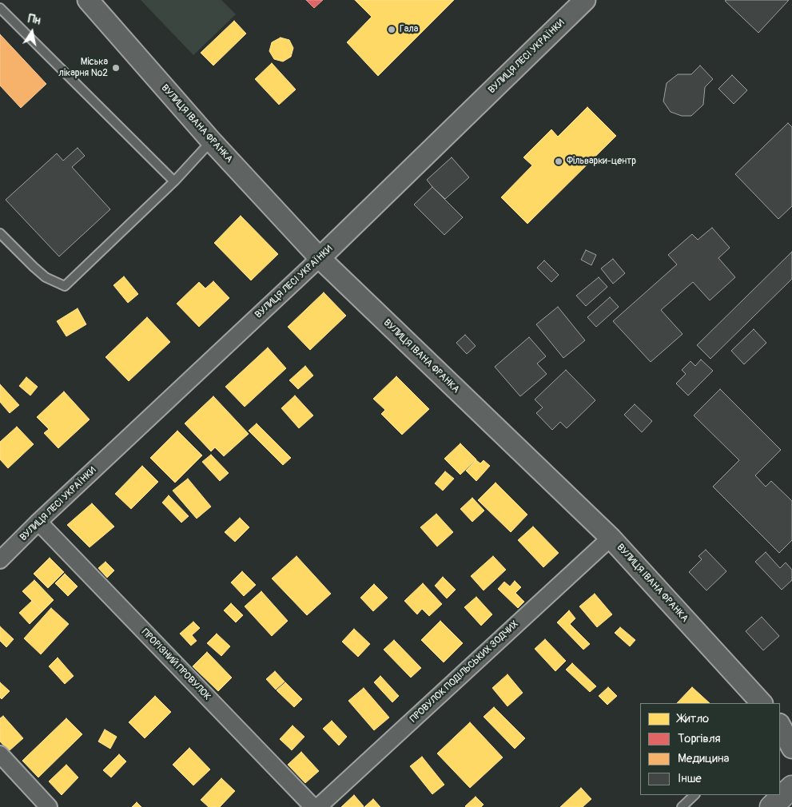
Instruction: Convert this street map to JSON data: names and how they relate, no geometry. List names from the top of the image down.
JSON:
{
  "streets": {
    "street": [
      "ВУЛИЦЯ ЛЕСІ УКРАЇНКИ",
      "ВУЛИЦЯ ІВАНА ФРАНКА",
      "ПРОРІЗНИЙ ПРОВУЛОК",
      "ПРОВУЛОК ПОДІЛЬСЬКИХ ЗОДЧИХ"
    ]
  },
  "crossings": [
    ["ВУЛИЦЯ ЛЕСІ УКРАЇНКИ", "ВУЛИЦЯ ІВАНА ФРАНКА"],
    ["ВУЛИЦЯ ЛЕСІ УКРАЇНКИ", "ПРОРІЗНИЙ ПРОВУЛОК"],
    ["ВУЛИЦЯ ІВАНА ФРАНКА", "ПРОВУЛОК ПОДІЛЬСЬКИХ ЗОДЧИХ"]
  ],
  "places": ["Гала", "Міська лікарня №2", "Фільварки-центр"],
  "legend": [
    "Житло",
    "Торгівля",
    "Медицина",
    "Інше"
  ],
  "north": "top"
}
